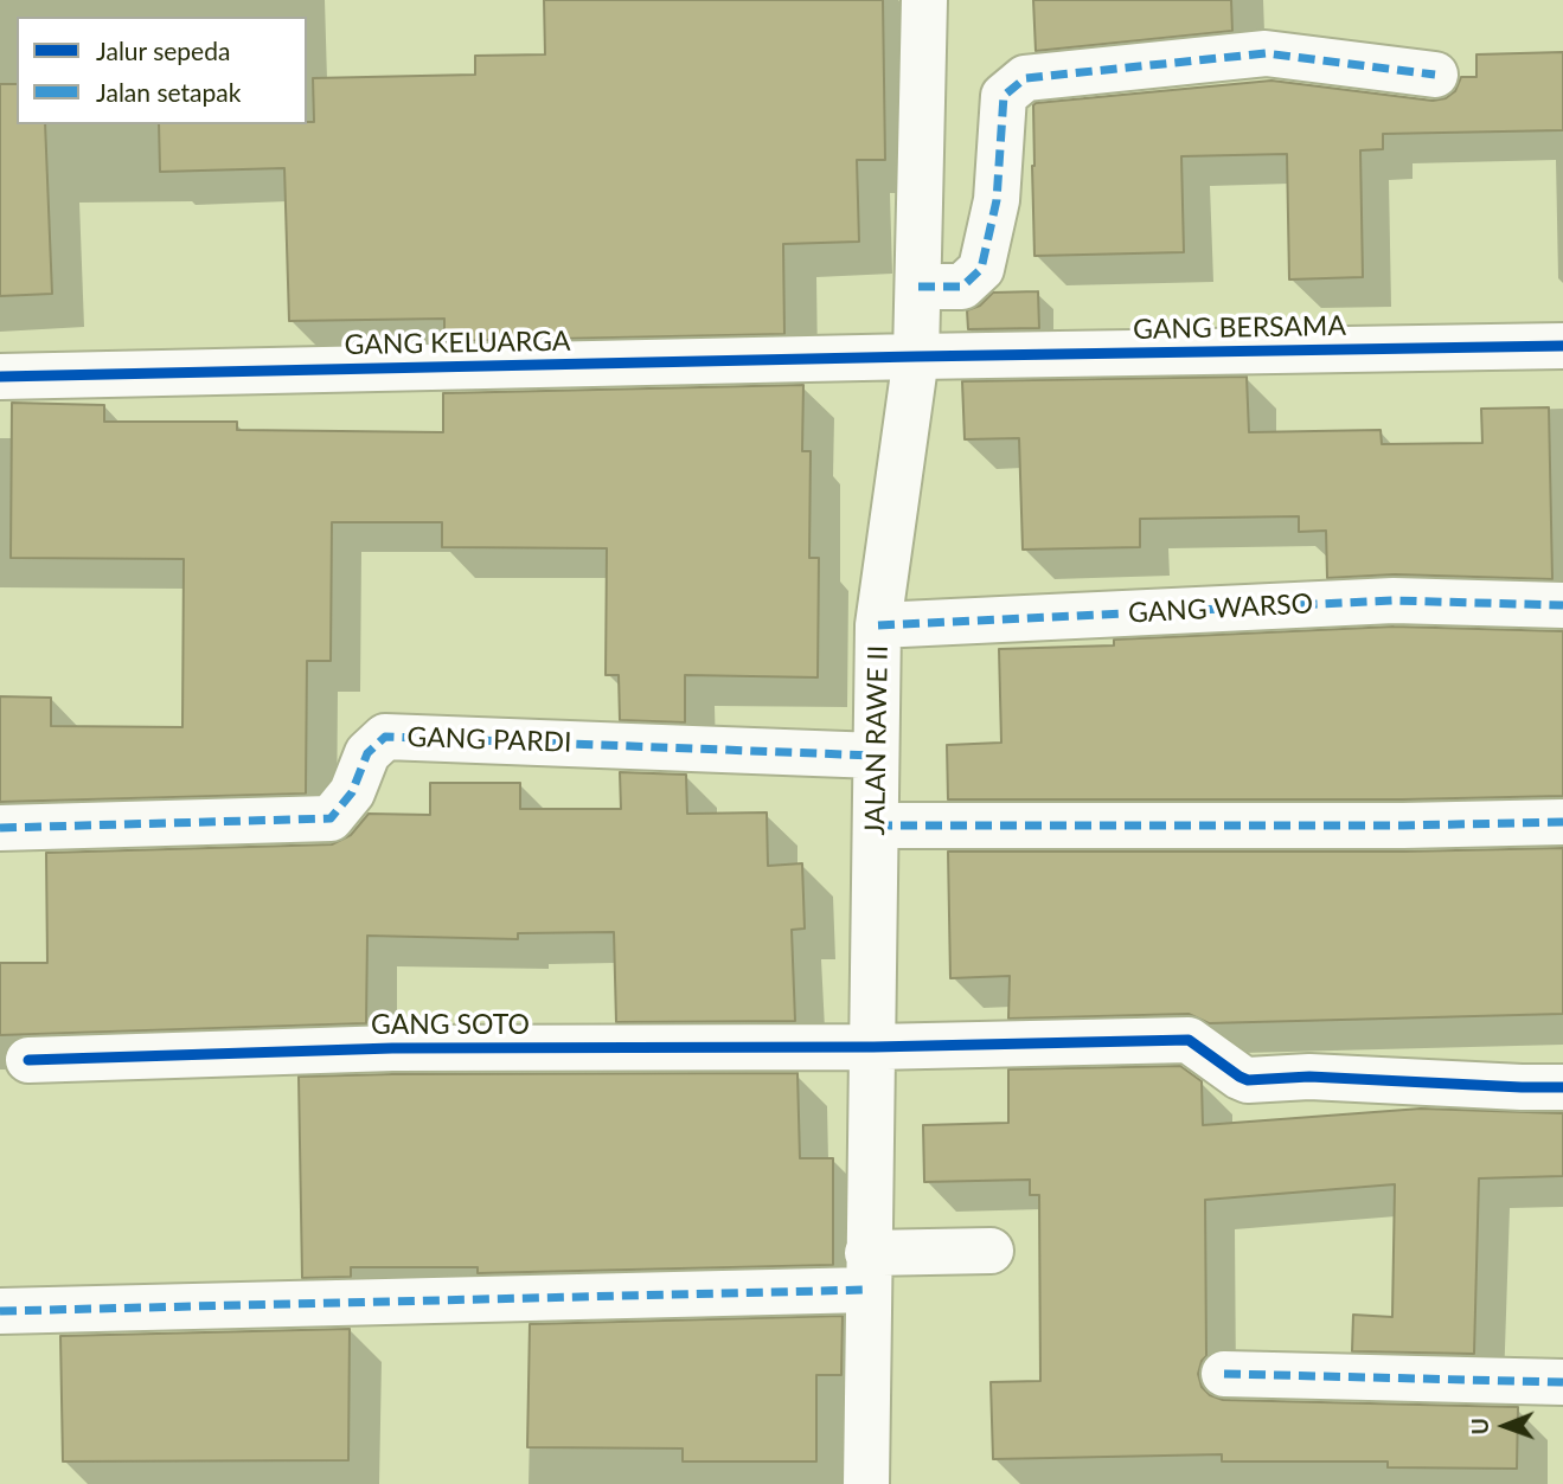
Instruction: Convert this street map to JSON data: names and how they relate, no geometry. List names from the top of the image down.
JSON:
{
  "streets": {
    "street": [
      "GANG BERSAMA",
      "GANG KELUARGA",
      "GANG WARSO",
      "GANG PARDI",
      "JALAN RAWE II",
      "GANG SOTO"
    ]
  },
  "crossings": [
    ["GANG BERSAMA", "GANG KELUARGA"],
    ["GANG BERSAMA", "JALAN RAWE II"],
    ["GANG KELUARGA", "JALAN RAWE II"],
    ["GANG WARSO", "JALAN RAWE II"],
    ["GANG PARDI", "JALAN RAWE II"],
    ["JALAN RAWE II", "GANG SOTO"]
  ],
  "legend": ["Jalur sepeda", "Jalan setapak"],
  "north": "left"
}
